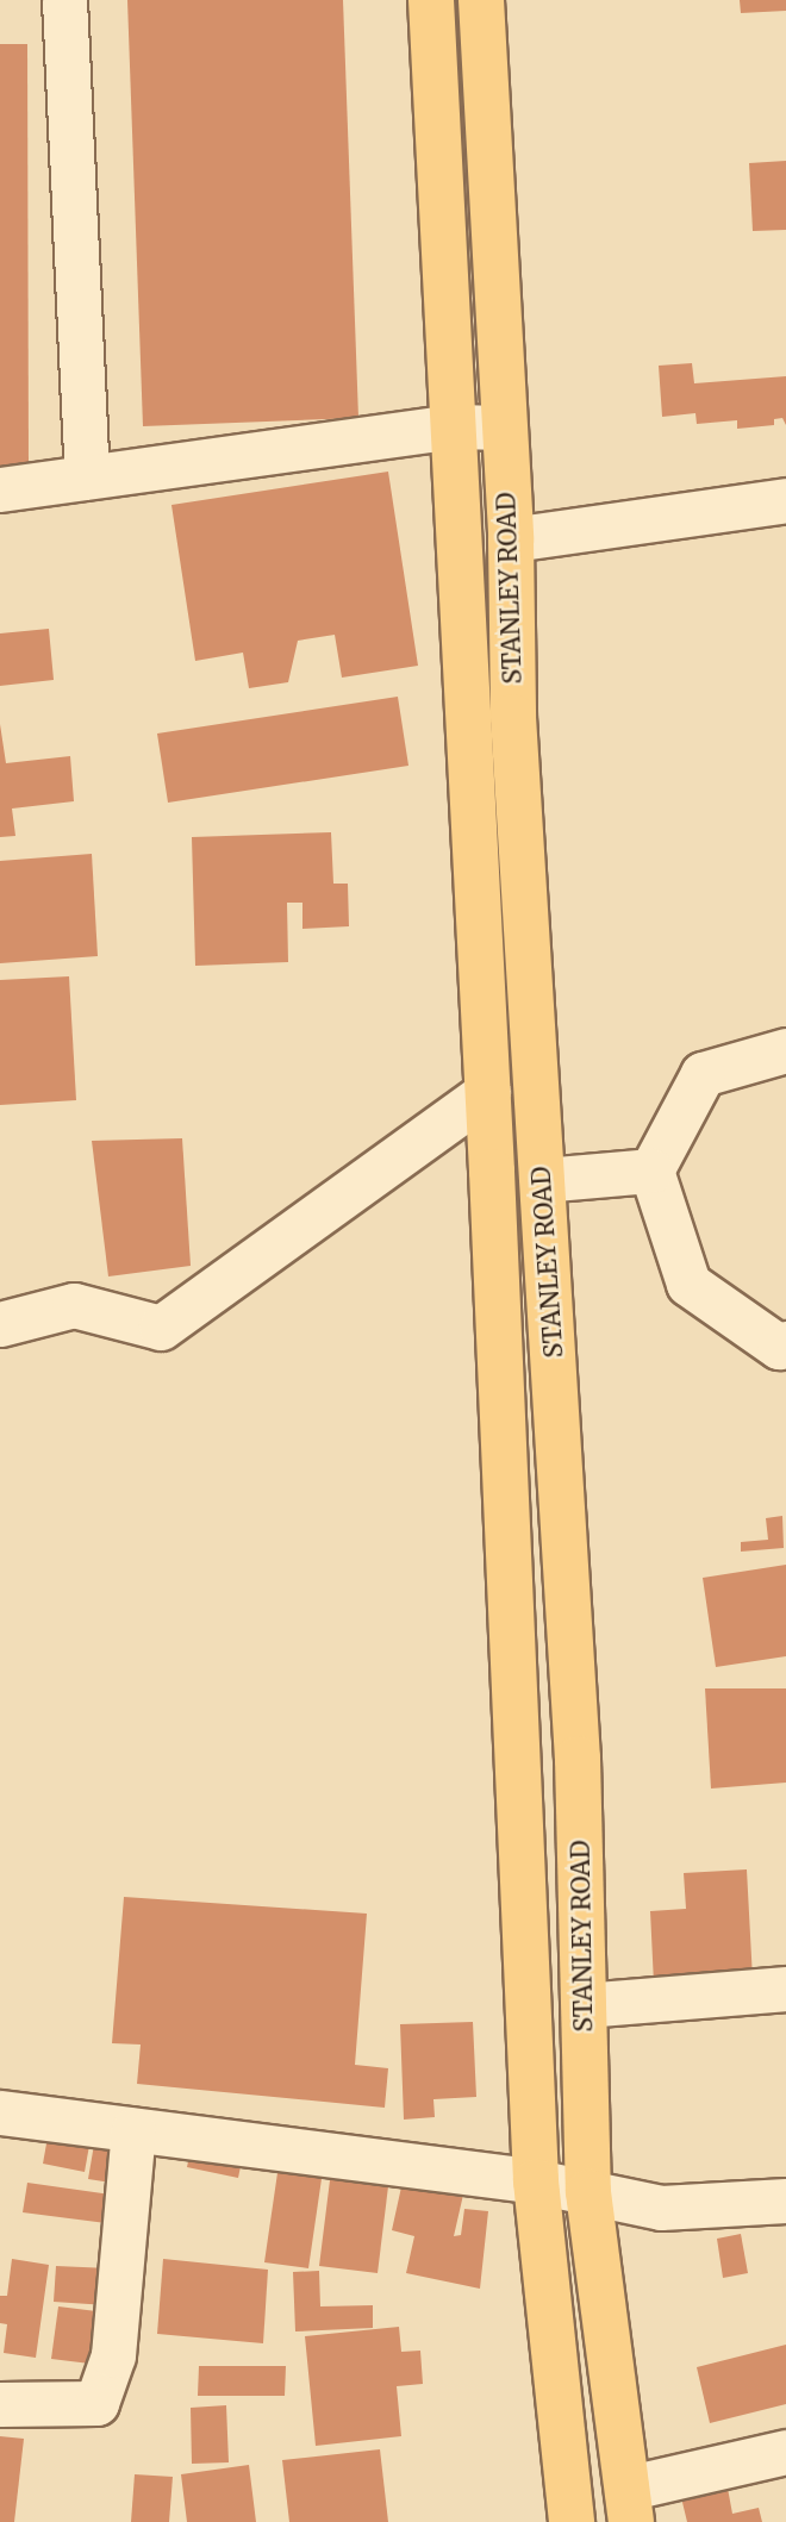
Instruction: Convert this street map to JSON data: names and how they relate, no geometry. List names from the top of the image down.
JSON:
{
  "streets": {
    "main road": ["STANLEY ROAD"]
  }
}
